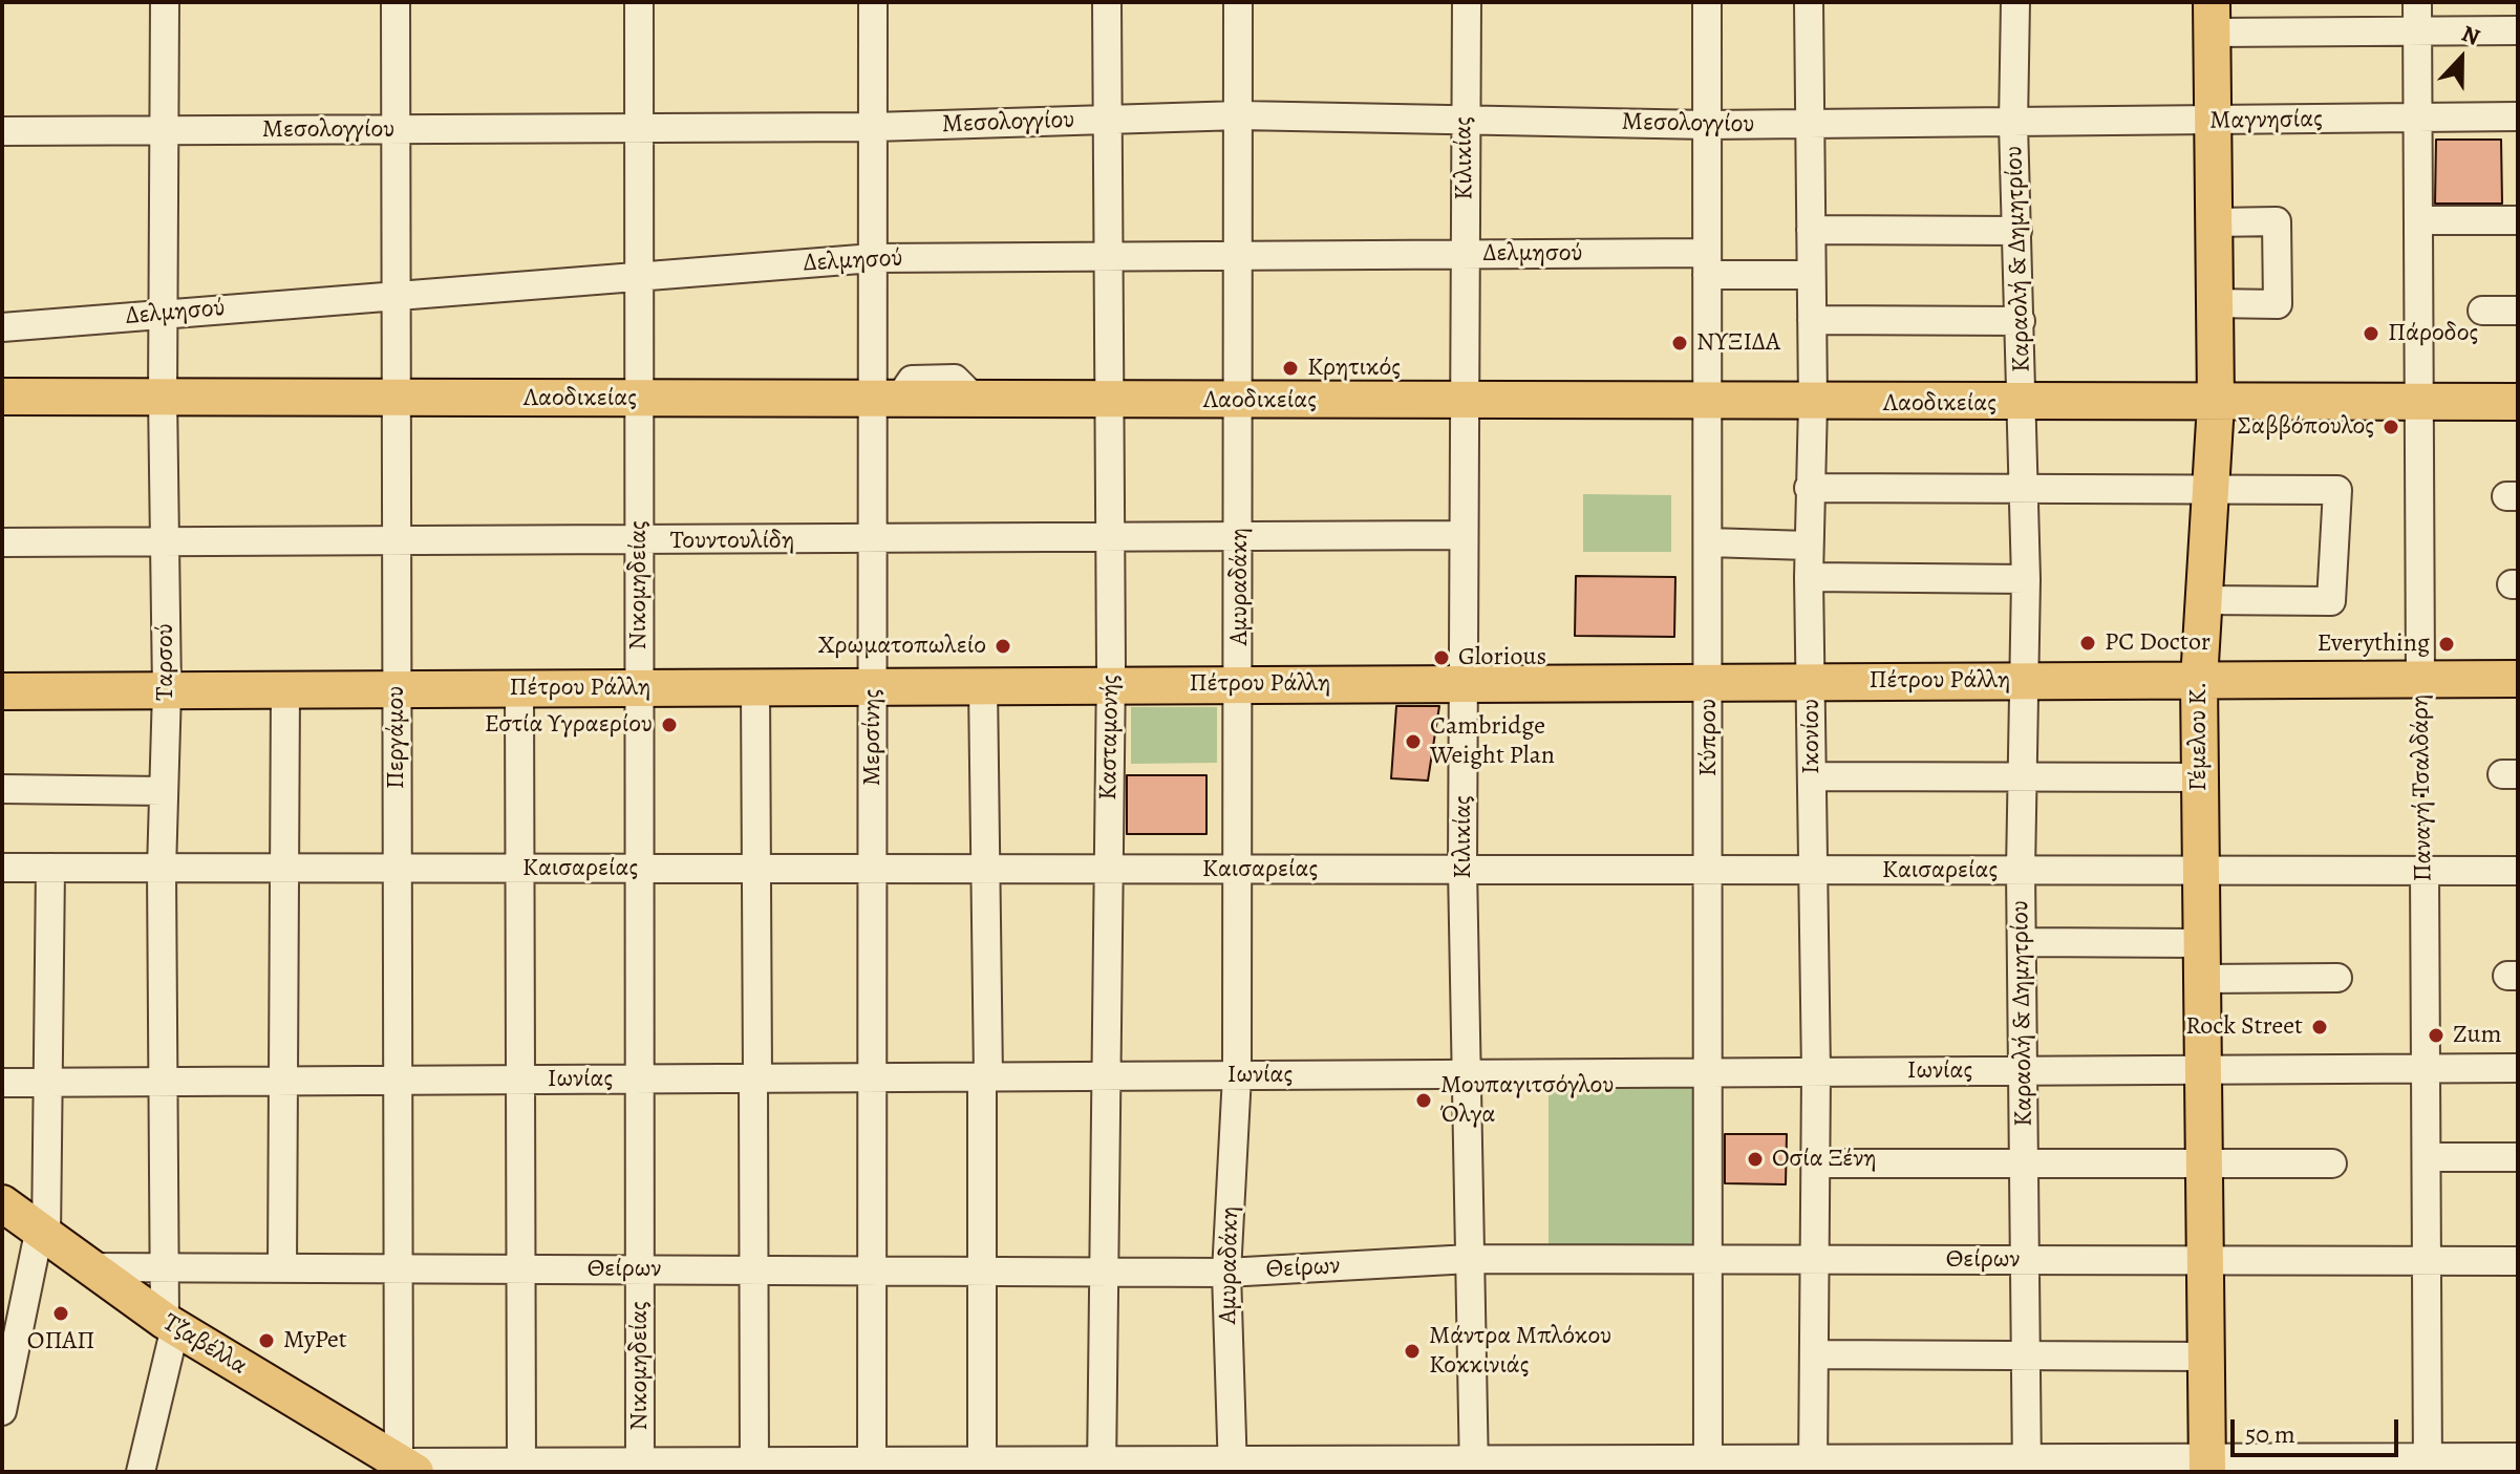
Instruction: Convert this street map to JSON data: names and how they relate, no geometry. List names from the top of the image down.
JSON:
{
  "streets": {
    "main road": [
      "Λαοδικείας",
      "Πέτρου Ράλλη",
      "Γέμελου Κ.",
      "Τζαβέλλα"
    ],
    "street": [
      "Μαγνησίας",
      "Μεσολογγίου",
      "Κιλικίας",
      "Δελμησού",
      "Καραολή & Δημητρίου",
      "Τουντουλίδη",
      "Νικομηδείας",
      "Αμυραδάκη",
      "Ταρσού",
      "Ικονίου",
      "Περγάμου",
      "Μερσίνης",
      "Κασταμονής",
      "Κύπρου",
      "Παναγή Τσαλδάρη",
      "Καισαρείας",
      "Ιωνίας",
      "Θείρων"
    ]
  },
  "crossings": [
    ["Μαγνησίας", "Μεσολογγίου"],
    ["Μαγνησίας", "Καραολή & Δημητρίου"],
    ["Μαγνησίας", "Γέμελου Κ."],
    ["Μαγνησίας", "Παναγή Τσαλδάρη"],
    ["Μεσολογγίου", "Κιλικίας"],
    ["Μεσολογγίου", "Καραολή & Δημητρίου"],
    ["Μεσολογγίου", "Νικομηδείας"],
    ["Μεσολογγίου", "Αμυραδάκη"],
    ["Μεσολογγίου", "Ταρσού"],
    ["Μεσολογγίου", "Ικονίου"],
    ["Μεσολογγίου", "Περγάμου"],
    ["Μεσολογγίου", "Μερσίνης"],
    ["Μεσολογγίου", "Κασταμονής"],
    ["Μεσολογγίου", "Κύπρου"],
    ["Κιλικίας", "Δελμησού"],
    ["Κιλικίας", "Λαοδικείας"],
    ["Κιλικίας", "Τουντουλίδη"],
    ["Κιλικίας", "Πέτρου Ράλλη"],
    ["Κιλικίας", "Καισαρείας"],
    ["Κιλικίας", "Ιωνίας"],
    ["Κιλικίας", "Θείρων"],
    ["Δελμησού", "Νικομηδείας"],
    ["Δελμησού", "Αμυραδάκη"],
    ["Δελμησού", "Ταρσού"],
    ["Δελμησού", "Ικονίου"],
    ["Δελμησού", "Περγάμου"],
    ["Δελμησού", "Μερσίνης"],
    ["Δελμησού", "Κασταμονής"],
    ["Δελμησού", "Κύπρου"],
    ["Καραολή & Δημητρίου", "Λαοδικείας"],
    ["Καραολή & Δημητρίου", "Πέτρου Ράλλη"],
    ["Καραολή & Δημητρίου", "Καισαρείας"],
    ["Καραολή & Δημητρίου", "Ιωνίας"],
    ["Καραολή & Δημητρίου", "Θείρων"],
    ["Λαοδικείας", "Νικομηδείας"],
    ["Λαοδικείας", "Αμυραδάκη"],
    ["Λαοδικείας", "Ταρσού"],
    ["Λαοδικείας", "Ικονίου"],
    ["Λαοδικείας", "Γέμελου Κ."],
    ["Λαοδικείας", "Περγάμου"],
    ["Λαοδικείας", "Μερσίνης"],
    ["Λαοδικείας", "Κασταμονής"],
    ["Λαοδικείας", "Κύπρου"],
    ["Λαοδικείας", "Παναγή Τσαλδάρη"],
    ["Τουντουλίδη", "Νικομηδείας"],
    ["Τουντουλίδη", "Αμυραδάκη"],
    ["Τουντουλίδη", "Ταρσού"],
    ["Τουντουλίδη", "Περγάμου"],
    ["Τουντουλίδη", "Μερσίνης"],
    ["Τουντουλίδη", "Κασταμονής"],
    ["Νικομηδείας", "Πέτρου Ράλλη"],
    ["Νικομηδείας", "Καισαρείας"],
    ["Νικομηδείας", "Ιωνίας"],
    ["Νικομηδείας", "Θείρων"],
    ["Αμυραδάκη", "Πέτρου Ράλλη"],
    ["Αμυραδάκη", "Καισαρείας"],
    ["Αμυραδάκη", "Ιωνίας"],
    ["Αμυραδάκη", "Θείρων"],
    ["Ταρσού", "Πέτρου Ράλλη"],
    ["Ταρσού", "Καισαρείας"],
    ["Ταρσού", "Ιωνίας"],
    ["Ταρσού", "Θείρων"],
    ["Ταρσού", "Τζαβέλλα"],
    ["Πέτρου Ράλλη", "Ικονίου"],
    ["Πέτρου Ράλλη", "Γέμελου Κ."],
    ["Πέτρου Ράλλη", "Περγάμου"],
    ["Πέτρου Ράλλη", "Μερσίνης"],
    ["Πέτρου Ράλλη", "Κασταμονής"],
    ["Πέτρου Ράλλη", "Κύπρου"],
    ["Πέτρου Ράλλη", "Παναγή Τσαλδάρη"],
    ["Ικονίου", "Καισαρείας"],
    ["Ικονίου", "Ιωνίας"],
    ["Ικονίου", "Θείρων"],
    ["Γέμελου Κ.", "Καισαρείας"],
    ["Γέμελου Κ.", "Ιωνίας"],
    ["Γέμελου Κ.", "Θείρων"],
    ["Περγάμου", "Καισαρείας"],
    ["Περγάμου", "Ιωνίας"],
    ["Περγάμου", "Θείρων"],
    ["Περγάμου", "Τζαβέλλα"],
    ["Μερσίνης", "Καισαρείας"],
    ["Μερσίνης", "Ιωνίας"],
    ["Μερσίνης", "Θείρων"],
    ["Κασταμονής", "Καισαρείας"],
    ["Κασταμονής", "Ιωνίας"],
    ["Κασταμονής", "Θείρων"],
    ["Κύπρου", "Καισαρείας"],
    ["Κύπρου", "Ιωνίας"],
    ["Κύπρου", "Θείρων"],
    ["Παναγή Τσαλδάρη", "Καισαρείας"],
    ["Παναγή Τσαλδάρη", "Ιωνίας"],
    ["Παναγή Τσαλδάρη", "Θείρων"],
    ["Θείρων", "Τζαβέλλα"]
  ],
  "places": [
    "Πάροδος",
    "ΝΥΞΙΔΑ",
    "Κρητικός",
    "Σαββόπουλος",
    "PC Doctor",
    "Everything",
    "Χρωματοπωλείο",
    "Glorious",
    "Εστία Υγραερίου",
    "Cambridge Weight Plan",
    "Rock Street",
    "Zum",
    "Μουπαγιτσόγλου Όλγα",
    "Οσία Ξένη",
    "ΟΠΑΠ",
    "MyPet",
    "Μάντρα Μπλόκου Κοκκινιάς"
  ],
  "scale_bar": "50 m",
  "north": "top"
}
